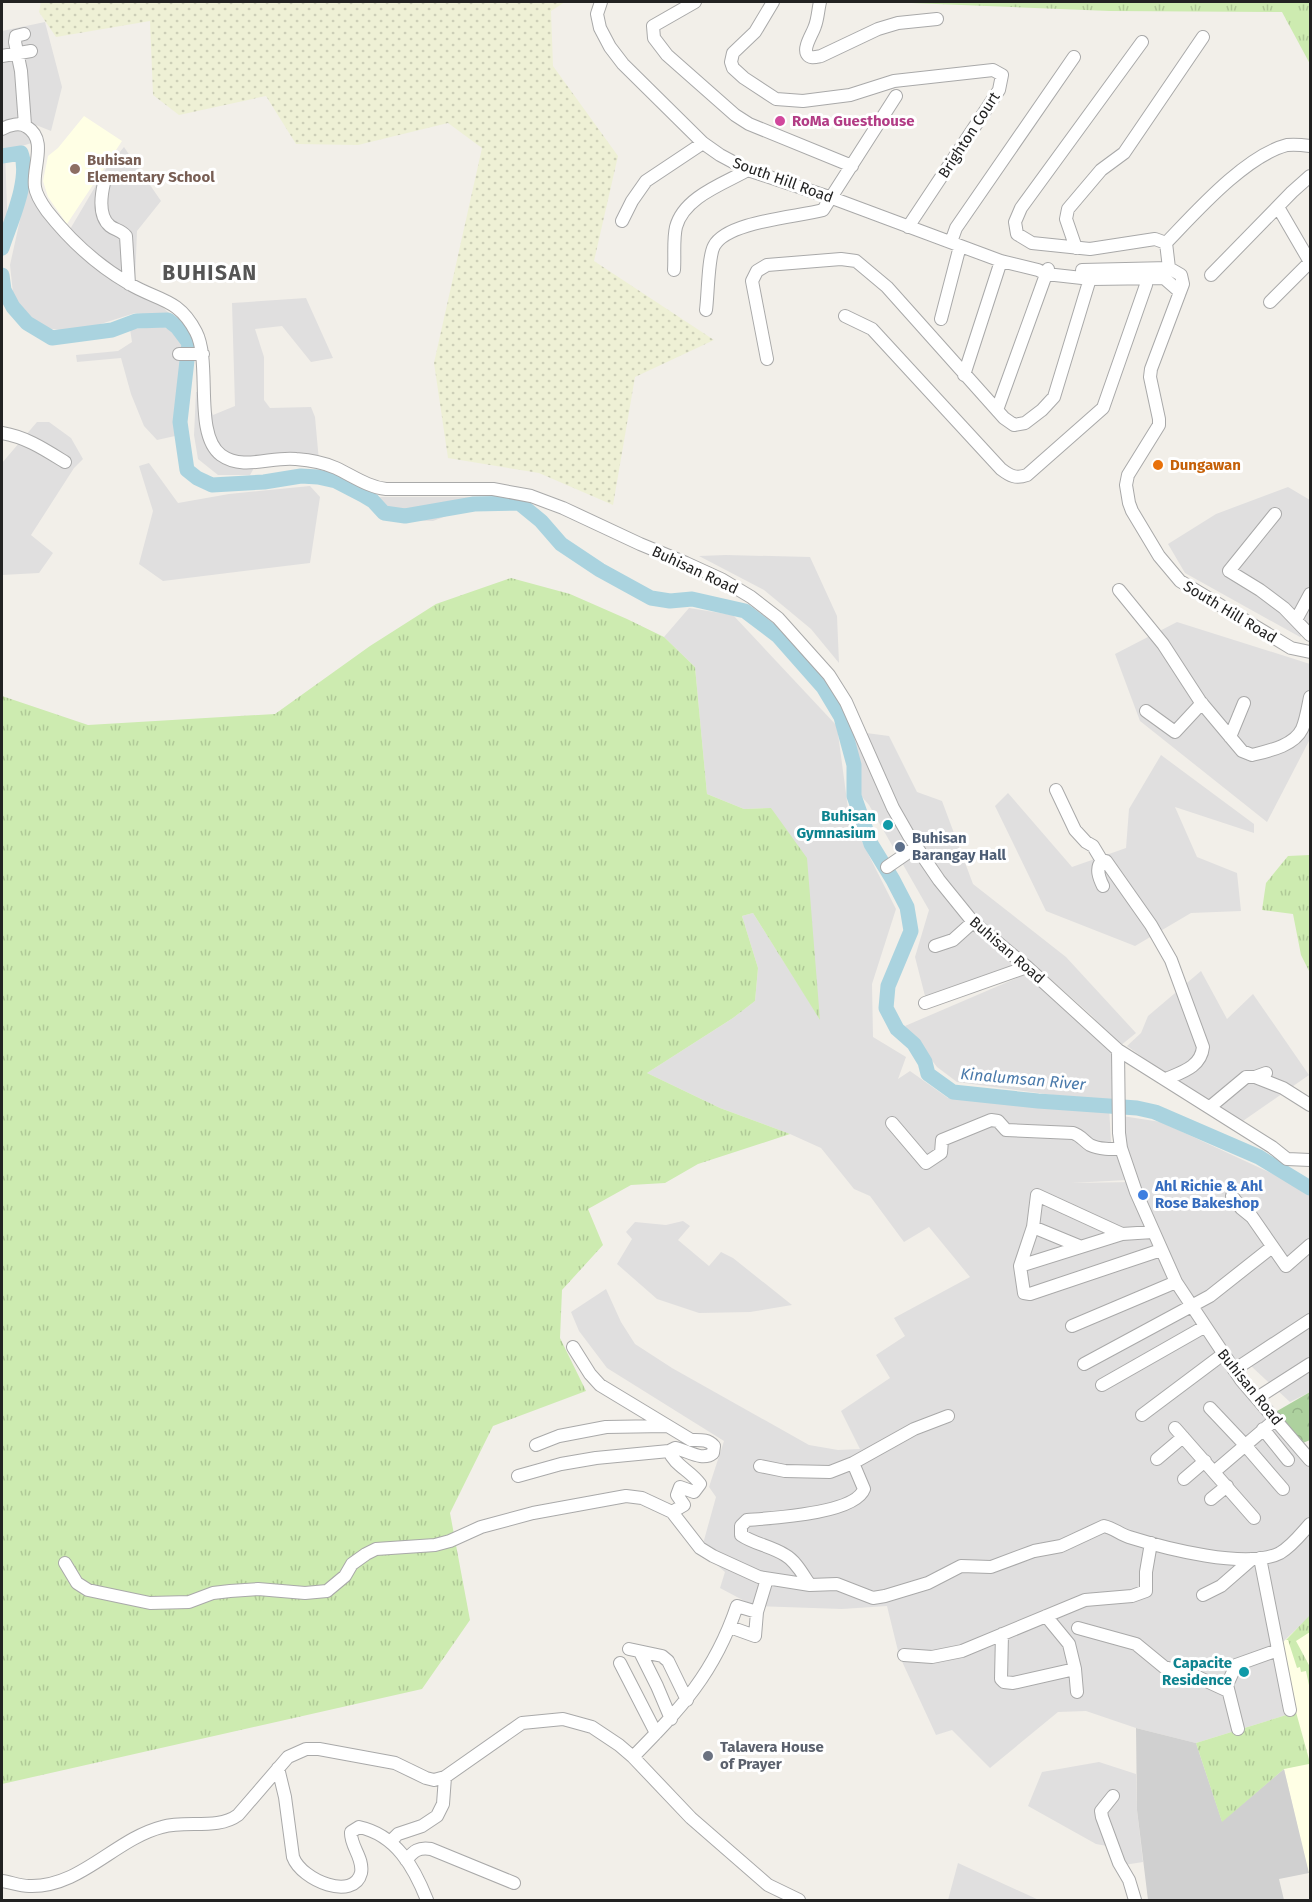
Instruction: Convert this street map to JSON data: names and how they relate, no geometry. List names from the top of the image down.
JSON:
{
  "streets": {
    "street": ["Brighton Court", "South Hill Road", "Buhisan Road"]
  },
  "crossings": [
    ["Brighton Court", "South Hill Road"]
  ],
  "districts": ["BUHISAN"],
  "water": ["Kinalumsan River"],
  "places": [
    "RoMa Guesthouse",
    "Buhisan Elementary School",
    "Dungawan",
    "Buhisan Gymnasium",
    "Buhisan Barangay Hall",
    "Ahl Richie & Ahl Rose Bakeshop",
    "Capacite Residence",
    "Talavera House of Prayer"
  ]
}
